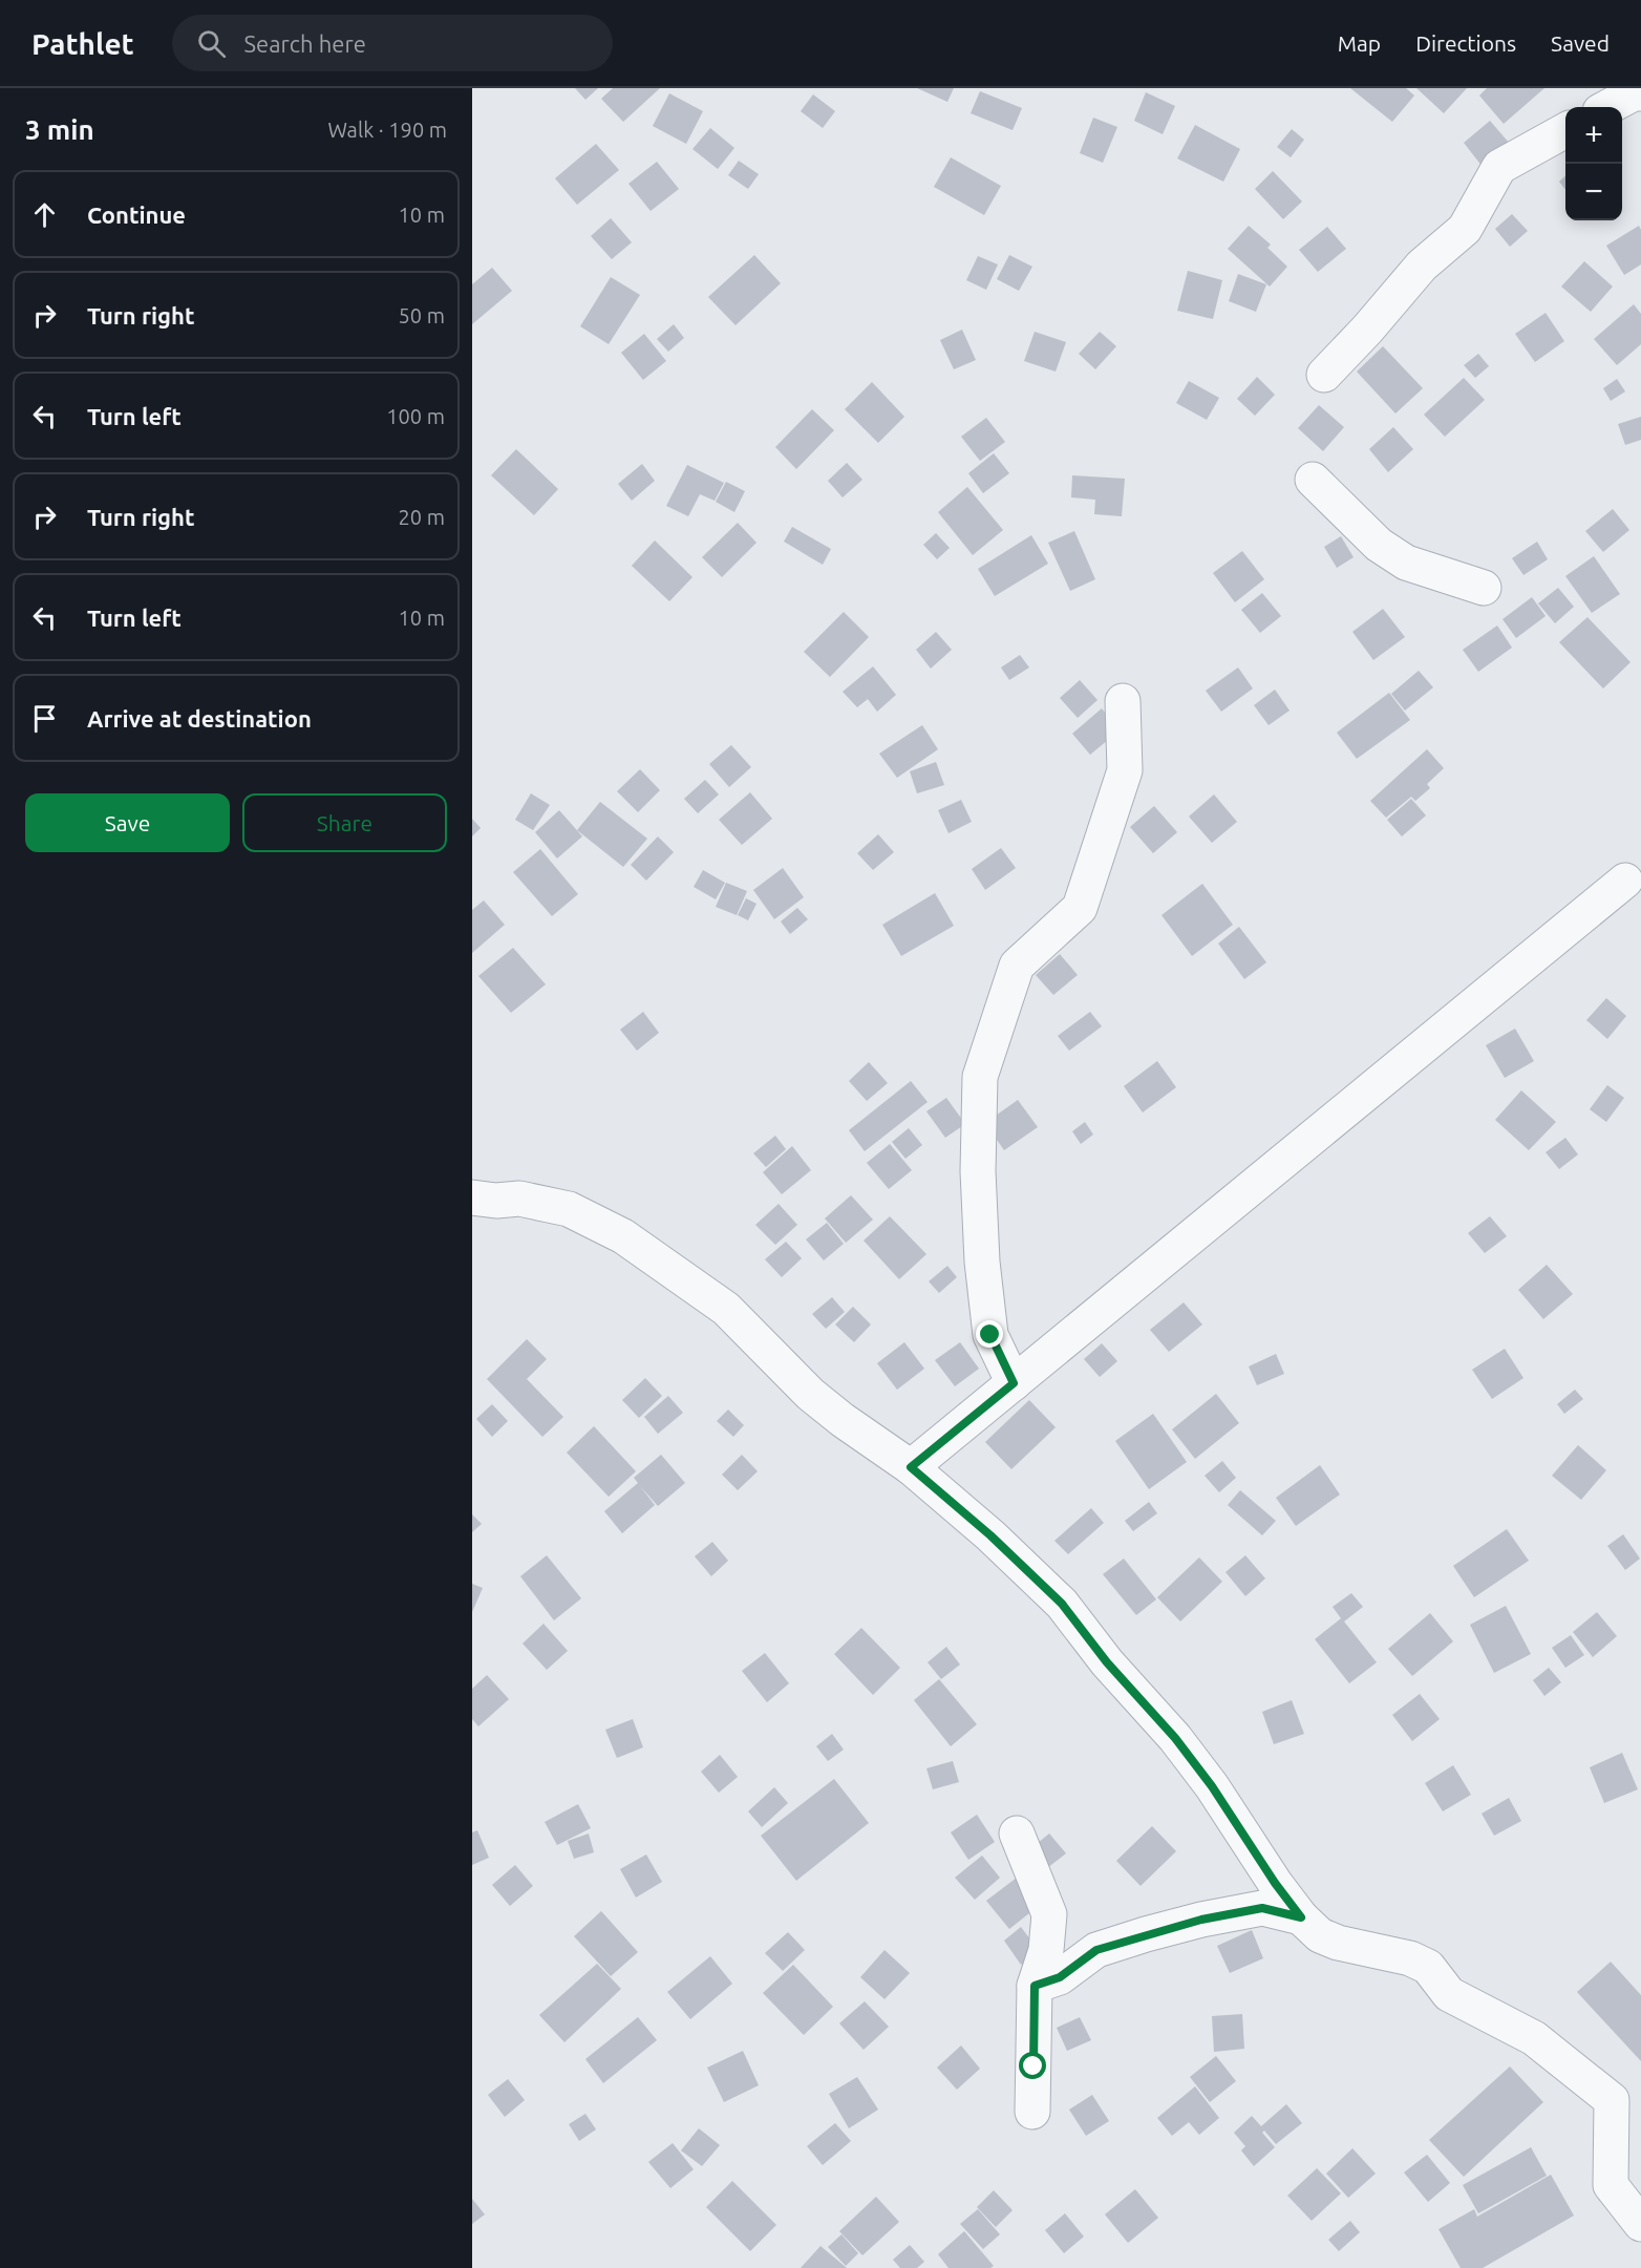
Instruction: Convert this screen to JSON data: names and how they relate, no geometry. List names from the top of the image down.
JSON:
{
  "page": {
    "header": "Pathlet",
    "search": "Search here",
    "nav": ["Map", "Directions", "Saved"],
    "heading": ["3 min", "Walk · 190 m"],
    "map_buttons": ["+", "−"],
    "list": [
      ["Continue", "10 m"],
      ["Turn right", "50 m"],
      ["Turn left", "100 m"],
      ["Turn right", "20 m"],
      ["Turn left", "10 m"],
      "Arrive at destination"
    ],
    "buttons": ["Save", "Share"]
  }
}
